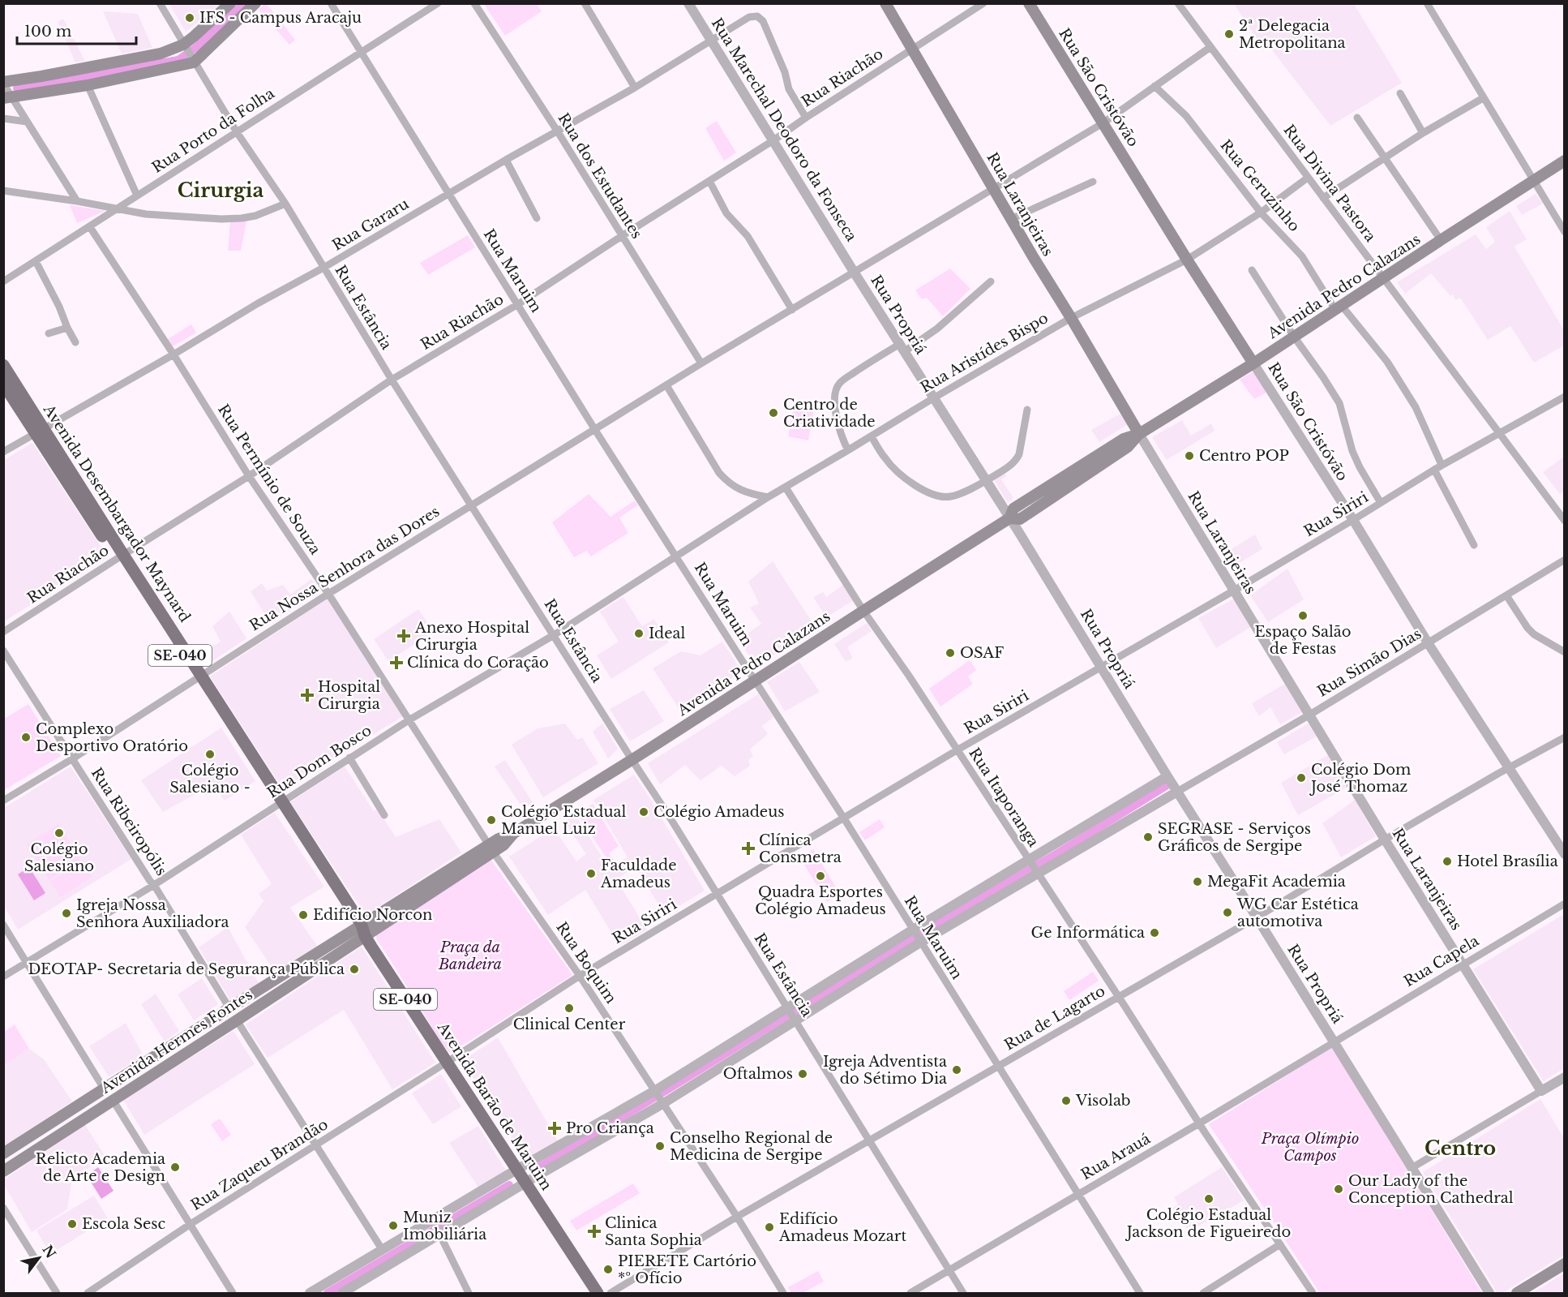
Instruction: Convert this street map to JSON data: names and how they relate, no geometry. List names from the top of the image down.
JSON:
{
  "streets": {
    "main road": [
      "Rua São Cristóvão",
      "Rua Laranjeiras",
      "Avenida Pedro Calazans",
      "Avenida Desembargador Maynard",
      "SE-040",
      "Avenida Hermes Fontes",
      "Avenida Barão de Maruim"
    ],
    "street": [
      "Rua Riachão",
      "Rua Marechal Deodoro da Fonseca",
      "Rua Porto da Folha",
      "Rua dos Estudantes",
      "Rua Divina Pastora",
      "Rua Geruzinho",
      "Rua Gararu",
      "Rua Maruim",
      "Rua Estância",
      "Rua Propriá",
      "Rua Aristídes Bispo",
      "Rua Permínio de Souza",
      "Rua Siriri",
      "Rua Nossa Senhora das Dores",
      "Rua Simão Dias",
      "Rua Dom Bosco",
      "Rua Itaporanga",
      "Rua Ribeiropólis",
      "Rua Capela",
      "Rua Boquim",
      "Rua de Lagarto",
      "Rua Arauá",
      "Rua Zaqueu Brandão"
    ]
  },
  "crossings": [
    ["Rua Riachão", "Rua Marechal Deodoro da Fonseca"],
    ["Rua Riachão", "Rua dos Estudantes"],
    ["Rua Riachão", "Rua Laranjeiras"],
    ["Rua Riachão", "Rua Gararu"],
    ["Rua Riachão", "Rua Maruim"],
    ["Rua Riachão", "Rua Estância"],
    ["Rua Riachão", "Rua Permínio de Souza"],
    ["Rua Riachão", "Avenida Desembargador Maynard"],
    ["Rua São Cristóvão", "Avenida Pedro Calazans"],
    ["Rua São Cristóvão", "Rua Aristídes Bispo"],
    ["Rua São Cristóvão", "Rua Siriri"],
    ["Rua São Cristóvão", "Rua Nossa Senhora das Dores"],
    ["Rua São Cristóvão", "Rua Simão Dias"],
    ["Rua São Cristóvão", "Rua de Lagarto"],
    ["Rua Marechal Deodoro da Fonseca", "Rua Gararu"],
    ["Rua Marechal Deodoro da Fonseca", "Rua Propriá"],
    ["Rua Marechal Deodoro da Fonseca", "Rua Nossa Senhora das Dores"],
    ["Rua Porto da Folha", "Rua Maruim"],
    ["Rua Porto da Folha", "Rua Estância"],
    ["Rua Porto da Folha", "Rua Permínio de Souza"],
    ["Rua dos Estudantes", "Rua Gararu"],
    ["Rua dos Estudantes", "Rua Nossa Senhora das Dores"],
    ["Rua Divina Pastora", "Avenida Pedro Calazans"],
    ["Rua Divina Pastora", "Rua Aristídes Bispo"],
    ["Rua Divina Pastora", "Rua Siriri"],
    ["Rua Divina Pastora", "Rua Nossa Senhora das Dores"],
    ["Rua Geruzinho", "Avenida Pedro Calazans"],
    ["Rua Geruzinho", "Rua Aristídes Bispo"],
    ["Rua Geruzinho", "Rua Siriri"],
    ["Rua Geruzinho", "Rua Nossa Senhora das Dores"],
    ["Rua Laranjeiras", "Avenida Pedro Calazans"],
    ["Rua Laranjeiras", "Rua Aristídes Bispo"],
    ["Rua Laranjeiras", "Rua Siriri"],
    ["Rua Laranjeiras", "Rua Nossa Senhora das Dores"],
    ["Rua Laranjeiras", "Rua Simão Dias"],
    ["Rua Laranjeiras", "Rua Capela"],
    ["Rua Laranjeiras", "Rua de Lagarto"],
    ["Rua Gararu", "Rua Maruim"],
    ["Rua Gararu", "Rua Estância"],
    ["Rua Gararu", "Rua Permínio de Souza"],
    ["Rua Gararu", "Avenida Desembargador Maynard"],
    ["Rua Maruim", "Avenida Pedro Calazans"],
    ["Rua Maruim", "Rua Aristídes Bispo"],
    ["Rua Maruim", "Rua Siriri"],
    ["Rua Maruim", "Rua Nossa Senhora das Dores"],
    ["Rua Maruim", "Rua Dom Bosco"],
    ["Rua Maruim", "Rua de Lagarto"],
    ["Rua Maruim", "Rua Arauá"],
    ["Avenida Pedro Calazans", "Rua Estância"],
    ["Avenida Pedro Calazans", "Rua Propriá"],
    ["Avenida Pedro Calazans", "Rua Permínio de Souza"],
    ["Avenida Pedro Calazans", "Avenida Desembargador Maynard"],
    ["Avenida Pedro Calazans", "Rua Itaporanga"],
    ["Avenida Pedro Calazans", "Rua Boquim"],
    ["Avenida Pedro Calazans", "Avenida Hermes Fontes"],
    ["Avenida Pedro Calazans", "Avenida Barão de Maruim"],
    ["Rua Estância", "Rua Siriri"],
    ["Rua Estância", "Rua Nossa Senhora das Dores"],
    ["Rua Estância", "Rua Dom Bosco"],
    ["Rua Estância", "Rua de Lagarto"],
    ["Rua Estância", "Rua Arauá"],
    ["Rua Propriá", "Rua Aristídes Bispo"],
    ["Rua Propriá", "Rua Siriri"],
    ["Rua Propriá", "Rua Nossa Senhora das Dores"],
    ["Rua Propriá", "Rua Simão Dias"],
    ["Rua Propriá", "Rua Capela"],
    ["Rua Propriá", "Rua de Lagarto"],
    ["Rua Propriá", "Rua Arauá"],
    ["Rua Aristídes Bispo", "Rua Dom Bosco"],
    ["Rua Aristídes Bispo", "Rua Itaporanga"],
    ["Rua Permínio de Souza", "Rua Nossa Senhora das Dores"],
    ["Rua Permínio de Souza", "Rua Dom Bosco"],
    ["Rua Permínio de Souza", "Rua Boquim"],
    ["Avenida Desembargador Maynard", "Rua Nossa Senhora das Dores"],
    ["Avenida Desembargador Maynard", "Rua Dom Bosco"],
    ["Avenida Desembargador Maynard", "Avenida Hermes Fontes"],
    ["Avenida Desembargador Maynard", "Avenida Barão de Maruim"],
    ["Rua Siriri", "Rua Itaporanga"],
    ["Rua Siriri", "Rua Boquim"],
    ["Rua Siriri", "Avenida Barão de Maruim"],
    ["Rua Siriri", "Rua Zaqueu Brandão"],
    ["Rua Nossa Senhora das Dores", "Rua Ribeiropólis"],
    ["Rua Dom Bosco", "Rua Ribeiropólis"],
    ["Rua Itaporanga", "Rua de Lagarto"],
    ["Rua Itaporanga", "Rua Arauá"],
    ["Rua Ribeiropólis", "Avenida Hermes Fontes"],
    ["Rua Capela", "Rua Arauá"],
    ["Rua Boquim", "Rua de Lagarto"],
    ["Avenida Hermes Fontes", "Avenida Barão de Maruim"],
    ["Avenida Barão de Maruim", "Rua Zaqueu Brandão"]
  ],
  "districts": ["Cirurgia", "Centro"],
  "parks": ["Praça da Bandeira", "Praça Olímpio Campos"],
  "places": {
    "other": [
      "IFS - Campus Aracaju",
      "2ª Delegacia Metropolitana",
      "Centro de Criatividade",
      "Centro POP",
      "Espaço Salão de Festas",
      "Ideal",
      "OSAF",
      "Complexo Desportivo Oratório",
      "Colégio Salesiano -",
      "Colégio Dom José Thomaz",
      "Colégio Amadeus",
      "Colégio Estadual Manuel Luiz",
      "Colégio Salesiano",
      "SEGRASE - Serviços Gráficos de Sergipe",
      "Hotel Brasília",
      "Faculdade Amadeus",
      "Quadra Esportes Colégio Amadeus",
      "MegaFit Academia",
      "WG Car Estética automotiva",
      "Igreja Nossa Senhora Auxiliadora",
      "Edifício Norcon",
      "Ge Informática",
      "DEOTAP- Secretaria de Segurança Pública",
      "Clinical Center",
      "Igreja Adventista do Sétimo Dia",
      "Oftalmos",
      "Visolab",
      "Conselho Regional de Medicina de Sergipe",
      "Relicto Academia de Arte e Design",
      "Our Lady of the Conception Cathedral",
      "Colégio Estadual Jackson de Figueiredo",
      "Escola Sesc",
      "Muniz Imobiliária",
      "Edifício Amadeus Mozart",
      "PIERETE Cartório *º Ofício"
    ],
    "health": [
      "Anexo Hospital Cirurgia",
      "Clínica do Coração",
      "Hospital Cirurgia",
      "Clínica Consmetra",
      "Pro Criança",
      "Clinica Santa Sophia"
    ]
  },
  "scale_bar": "100 m",
  "north": "top right"
}
